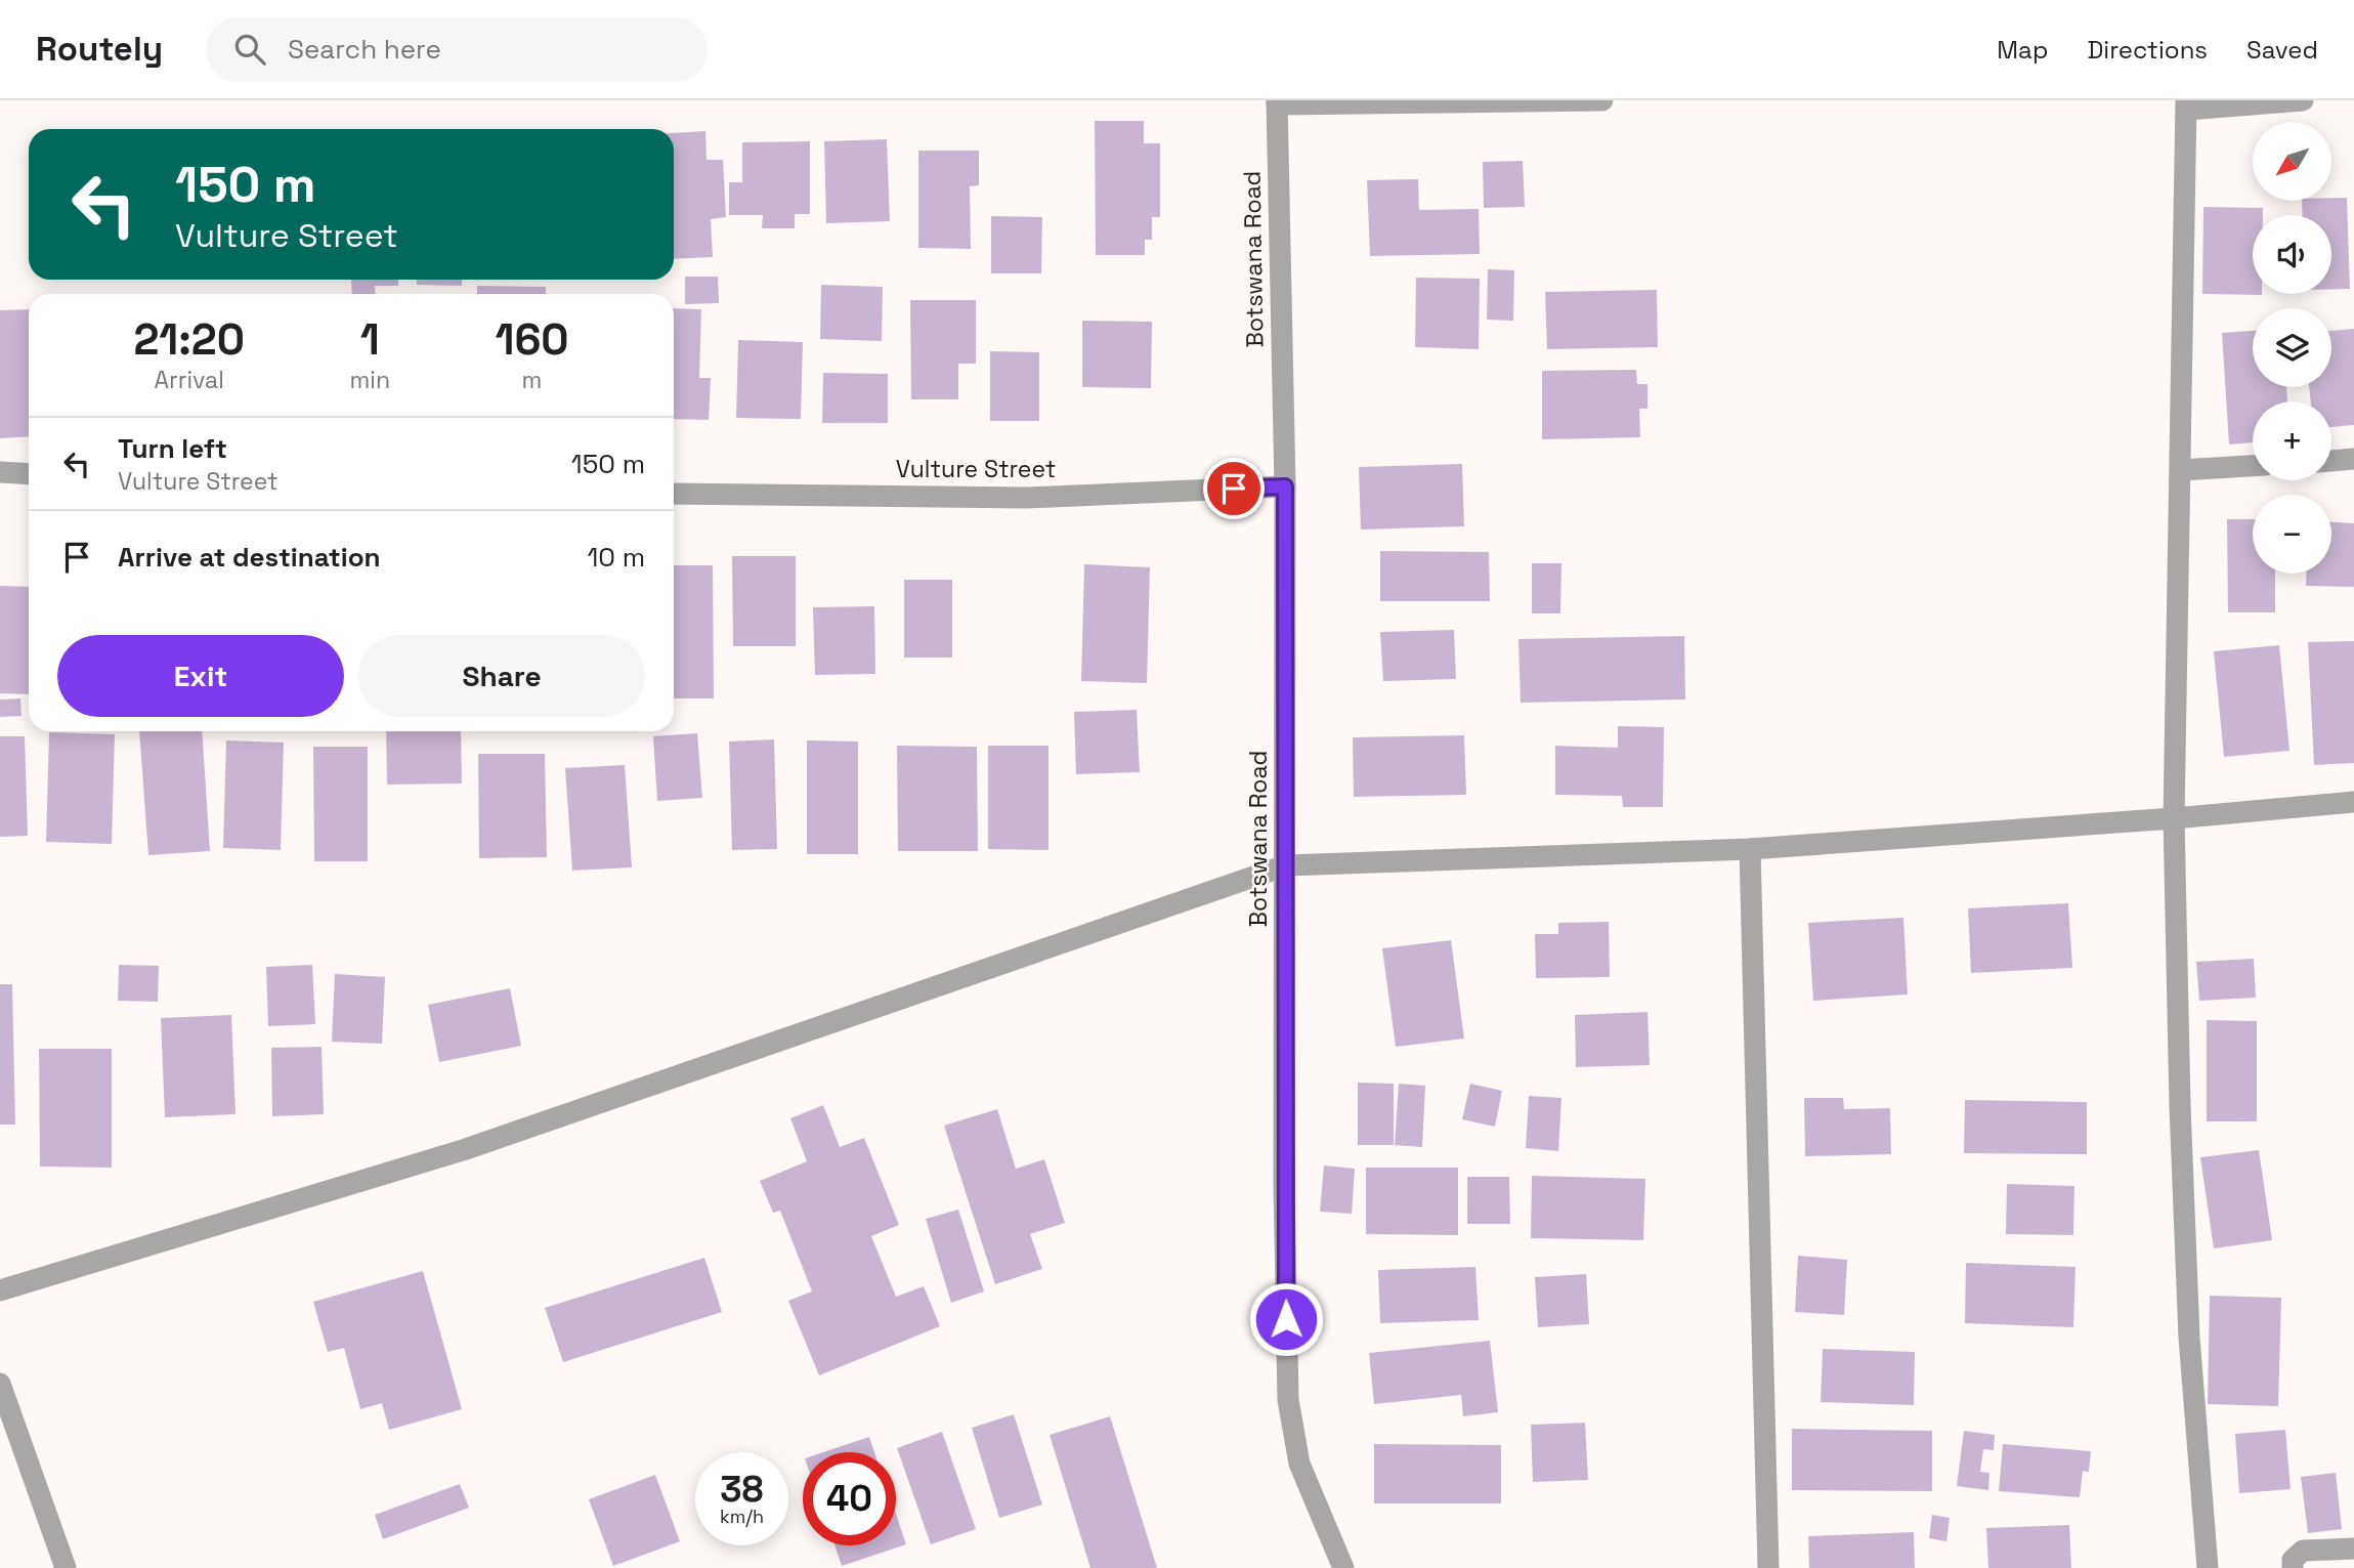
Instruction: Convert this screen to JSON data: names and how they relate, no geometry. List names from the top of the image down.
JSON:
{
  "streets": {
    "street": ["Botswana Road", "Vulture Street"]
  },
  "crossings": [
    ["Botswana Road", "Vulture Street"]
  ],
  "north": "bottom left",
  "page": {
    "header": "Routely",
    "search": "Search here",
    "nav": ["Map", "Directions", "Saved"],
    "map_buttons": ["+", "−"],
    "turn": ["150 m", "Vulture Street"],
    "eta": [
      "21:20",
      "Arrival",
      "1",
      "min",
      "160",
      "m"
    ],
    "list": [
      {
        "name": "Turn left",
        "note": "Vulture Street",
        "value": "150 m"
      },
      {
        "name": "Arrive at destination",
        "value": "10 m"
      }
    ],
    "buttons": ["Exit", "Share"],
    "speed": "38 km/h",
    "limit": "40"
  }
}
